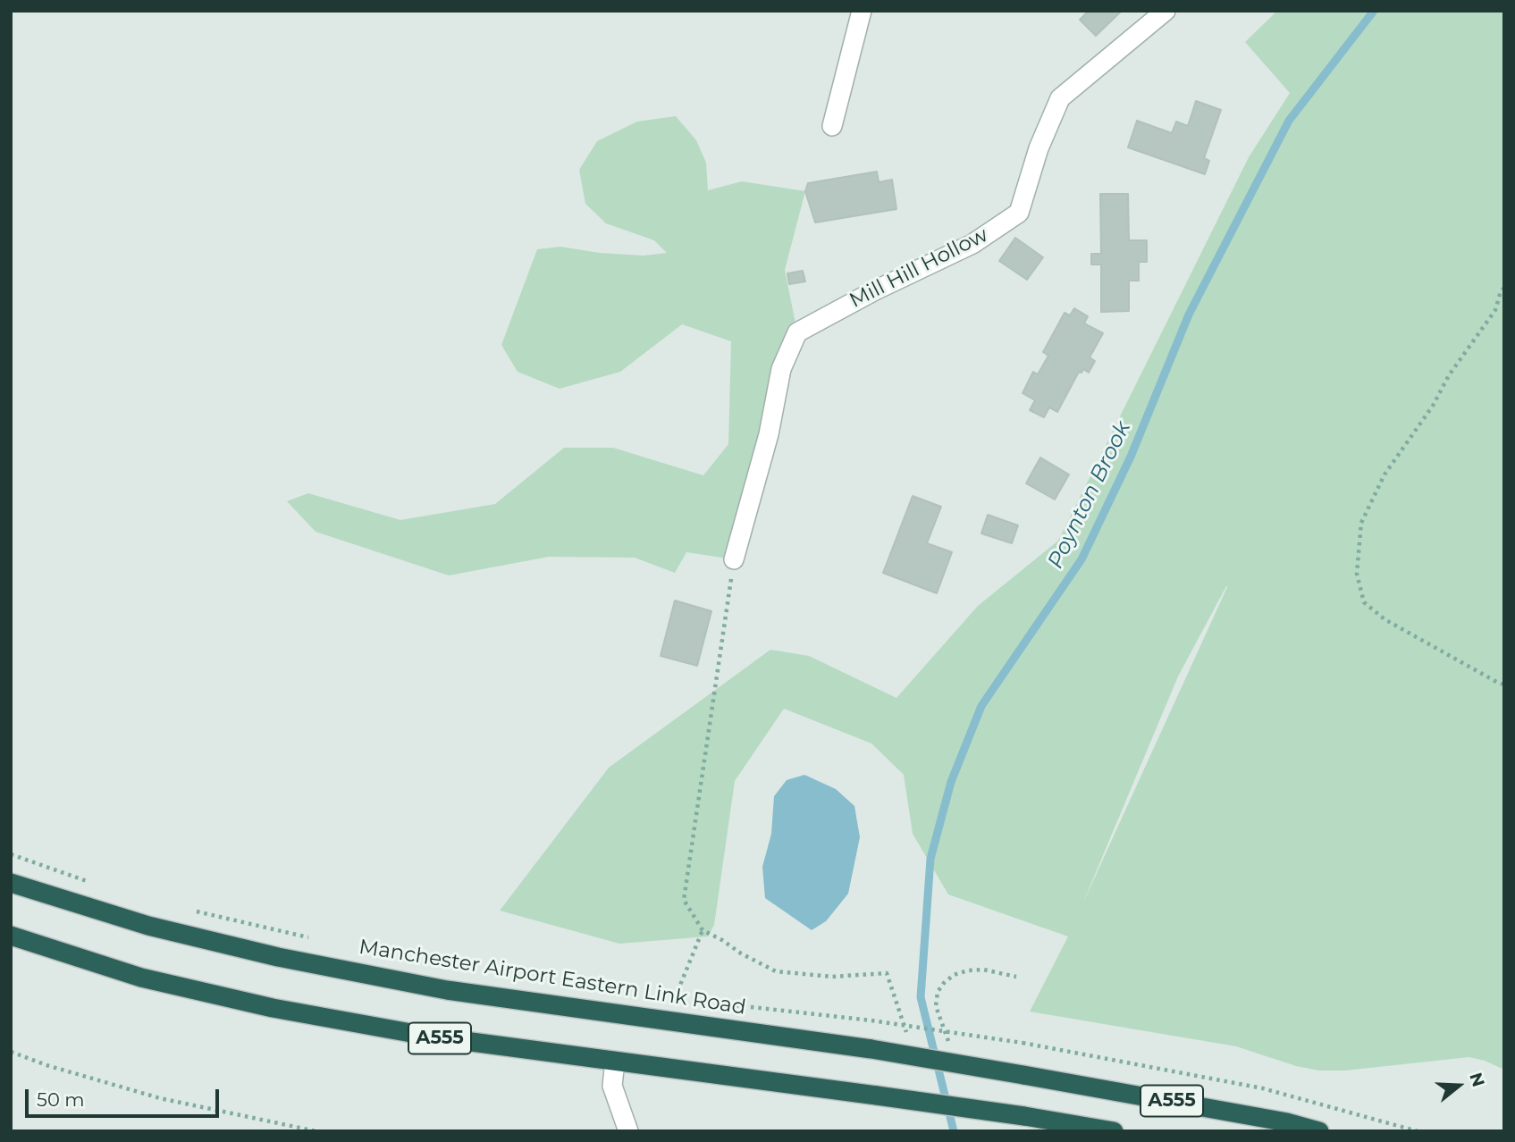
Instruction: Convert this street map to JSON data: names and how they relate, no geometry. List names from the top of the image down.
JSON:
{
  "streets": {
    "highway": ["Manchester Airport Eastern Link Road", "A555"],
    "street": ["Mill Hill Hollow"]
  },
  "water": ["Poynton Brook"],
  "scale_bar": "50 m",
  "north": "right"
}
